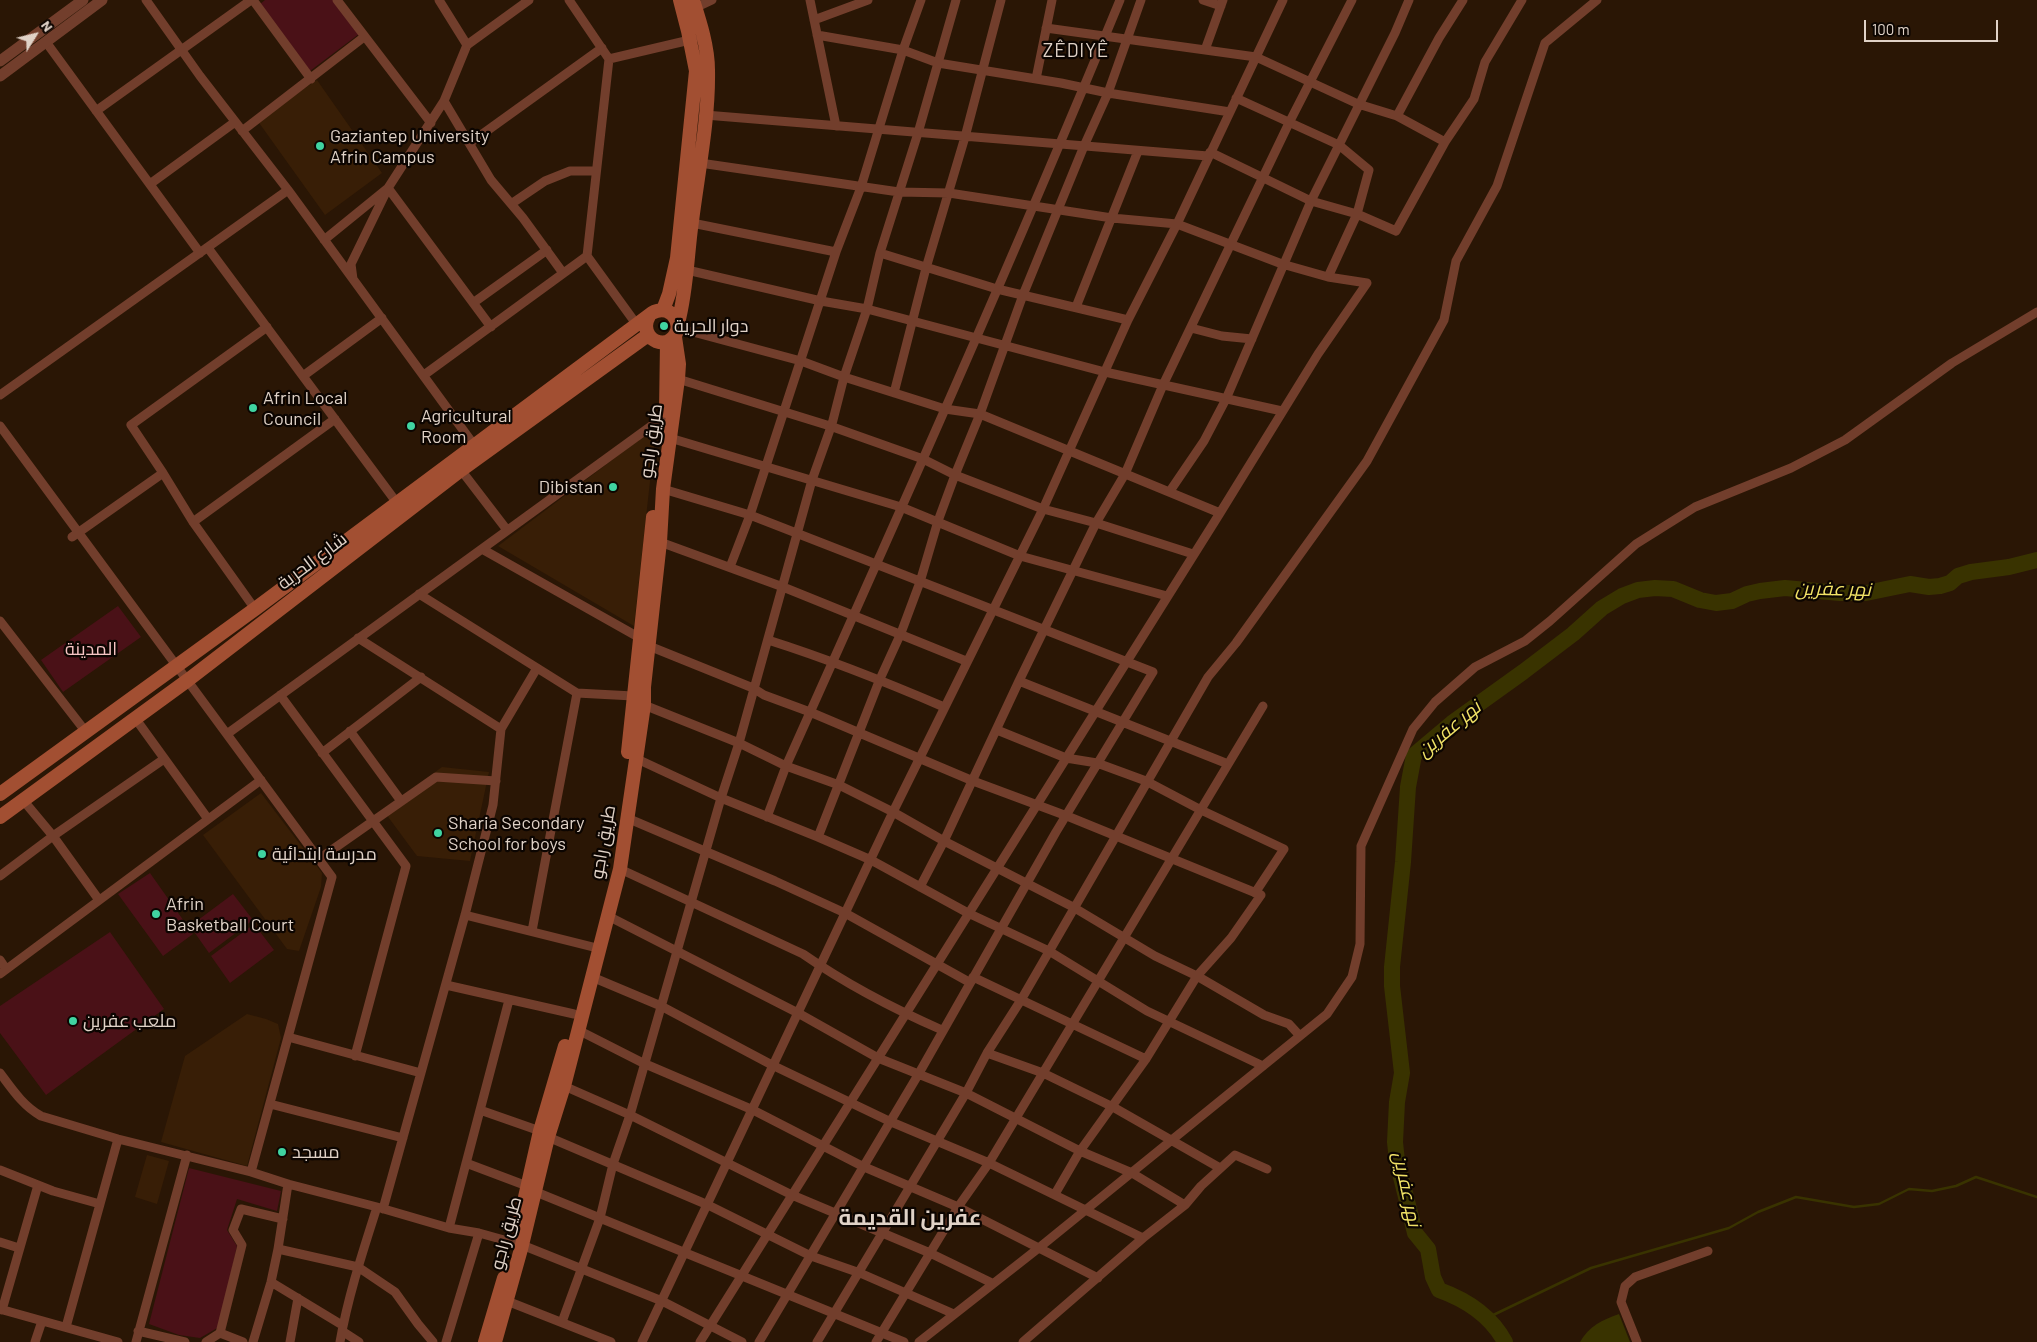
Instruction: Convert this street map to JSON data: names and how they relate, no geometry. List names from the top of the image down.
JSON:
{
  "streets": {
    "main road": ["طريق راجو", "شارع الحرية"]
  },
  "crossings": [
    ["طريق راجو", "شارع الحرية"]
  ],
  "districts": ["ZÊDIYÊ", "عفرين القديمة"],
  "water": ["نهر عفرين"],
  "parks": ["المدينة"],
  "places": [
    "Gaziantep University Afrin Campus",
    "دوار الحرية",
    "Afrin Local Council",
    "Agricultural Room",
    "Dibistan",
    "Sharia Secondary School for boys",
    "مدرسة ابتدائية",
    "Afrin Basketball Court",
    "ملعب عفرين",
    "مسجد"
  ],
  "scale_bar": "100 m",
  "north": "top right"
}
